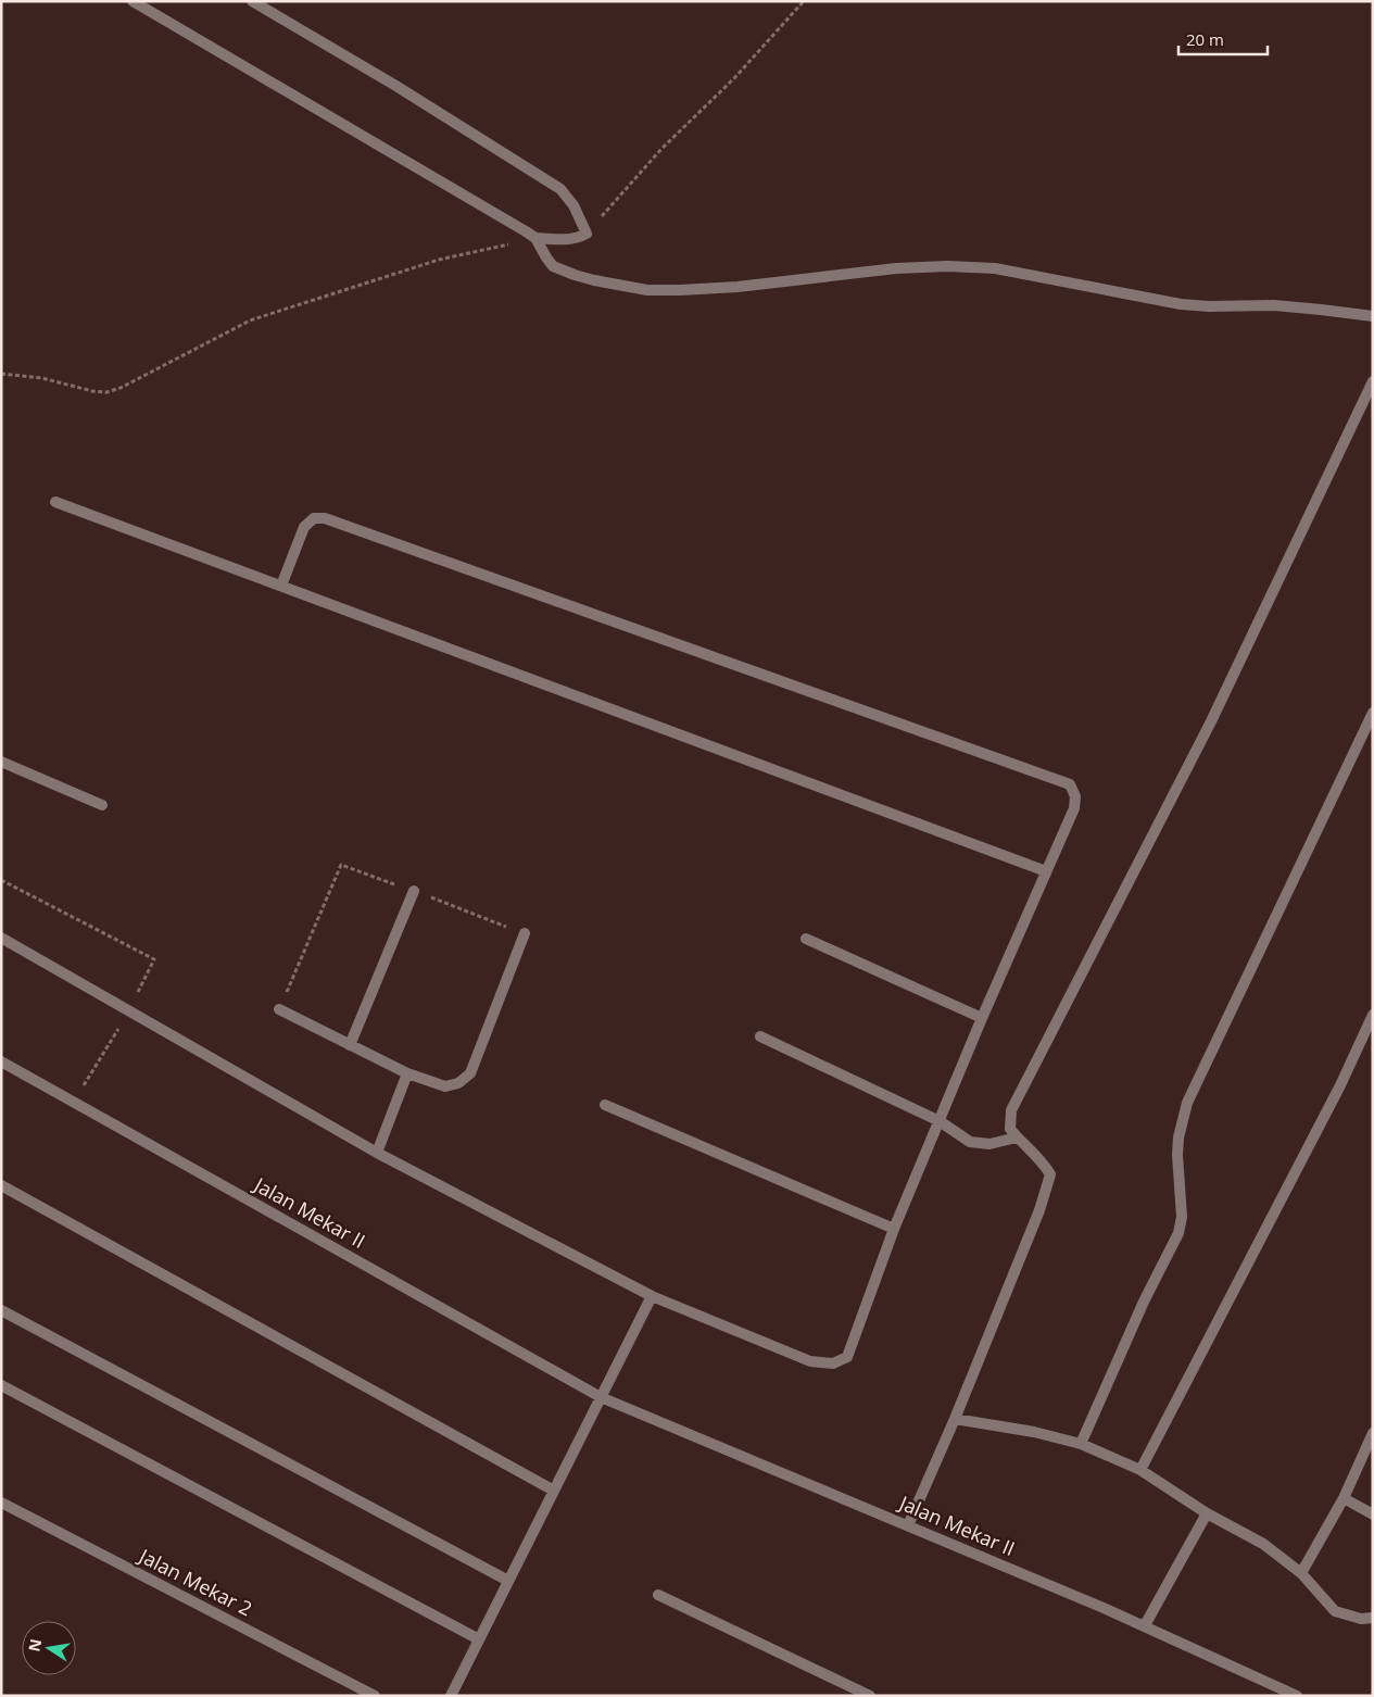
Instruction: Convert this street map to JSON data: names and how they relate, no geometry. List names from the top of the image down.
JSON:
{
  "streets": {
    "street": ["Jalan Mekar II", "Jalan Mekar 2"]
  },
  "scale_bar": "20 m",
  "north": "left"
}
